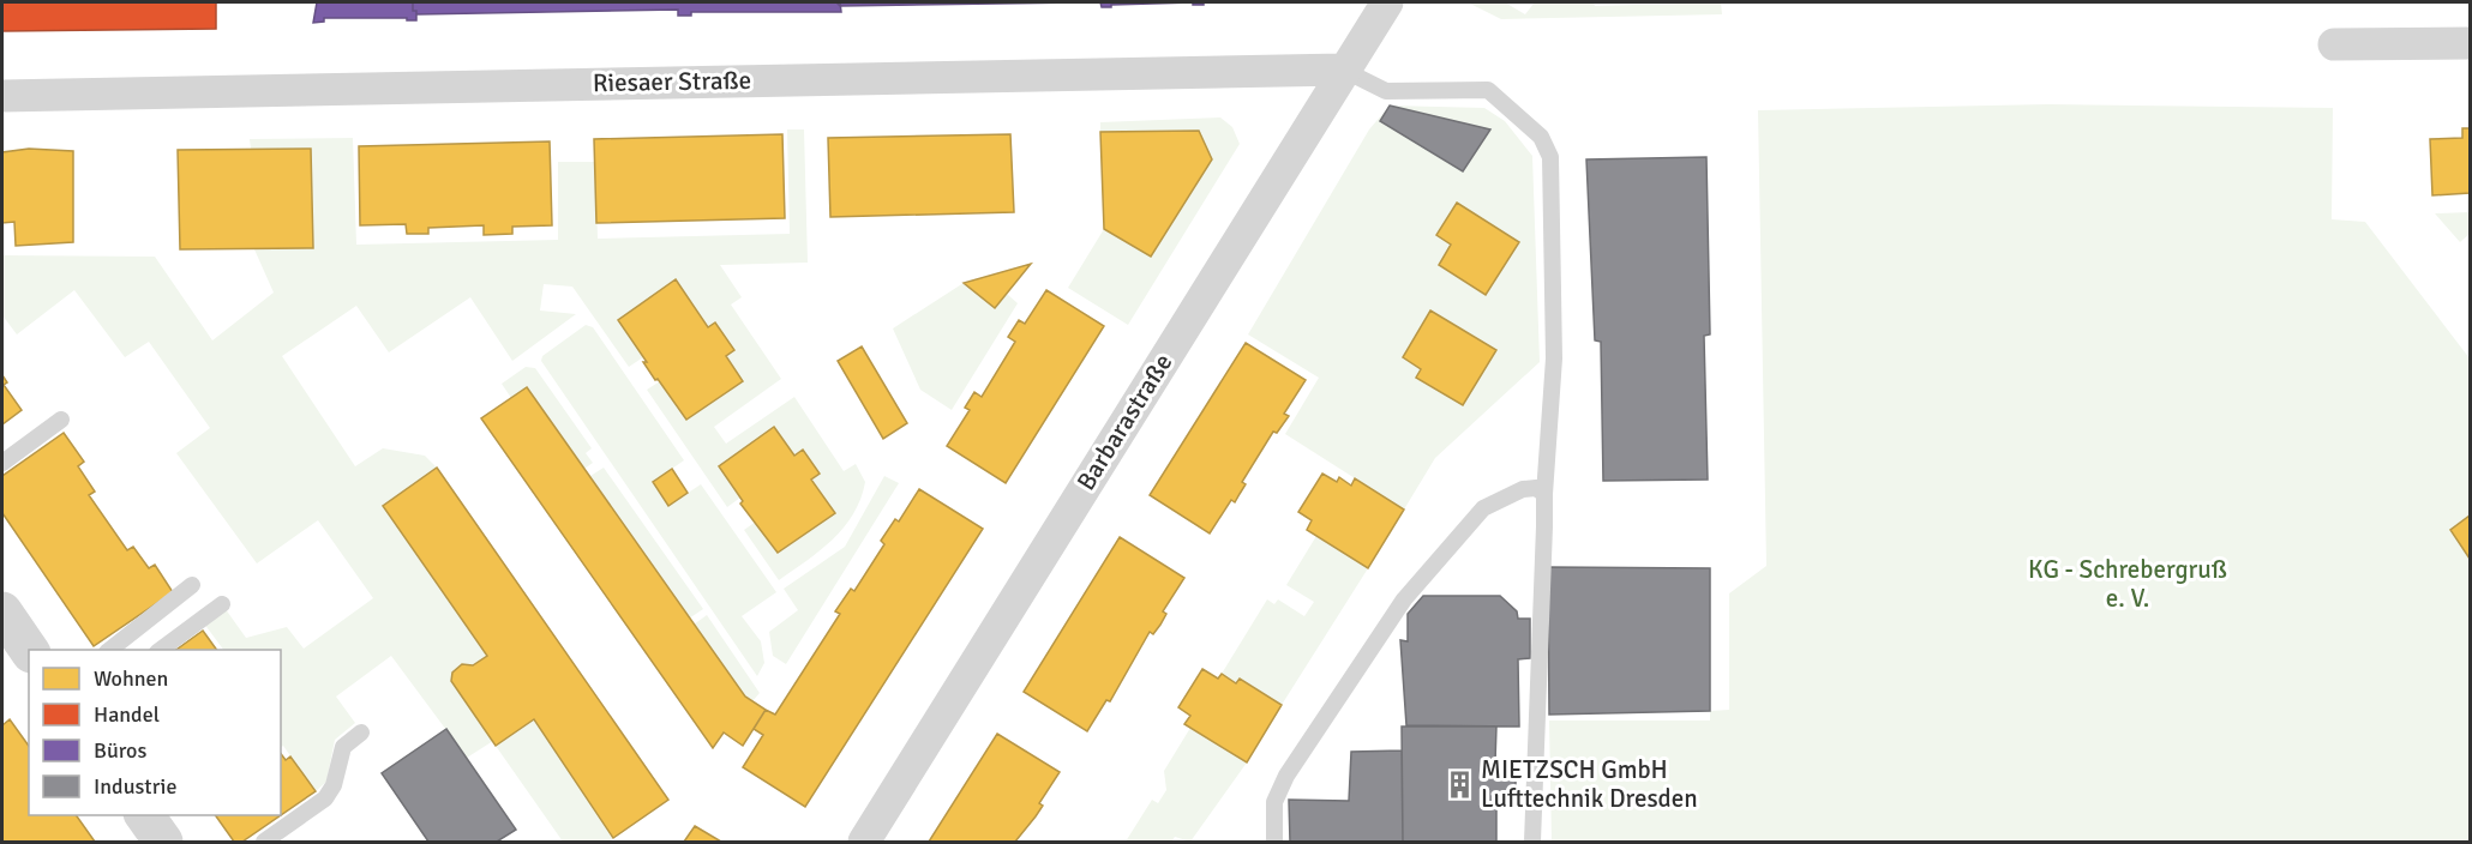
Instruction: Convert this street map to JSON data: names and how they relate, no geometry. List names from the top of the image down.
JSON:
{
  "streets": {
    "street": ["Riesaer Straße", "Barbarastraße"]
  },
  "crossings": [
    ["Riesaer Straße", "Barbarastraße"]
  ],
  "parks": ["KG - Schrebergruß e. V."],
  "places": {
    "building": ["MIETZSCH GmbH Lufttechnik Dresden"]
  },
  "legend": [
    "Wohnen",
    "Handel",
    "Büros",
    "Industrie"
  ]
}
